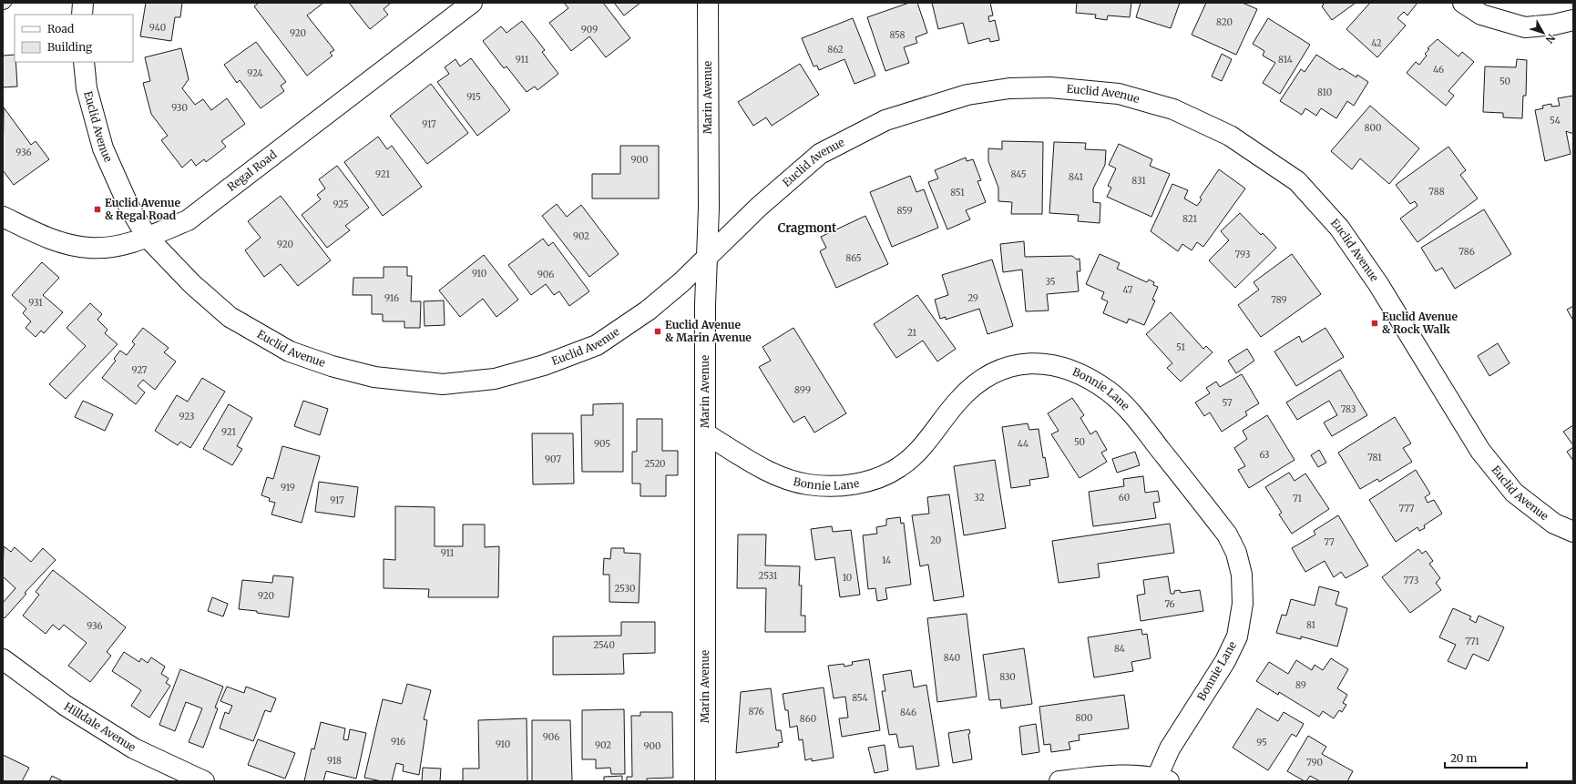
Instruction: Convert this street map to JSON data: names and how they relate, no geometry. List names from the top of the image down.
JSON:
{
  "streets": {
    "street": [
      "Euclid Avenue",
      "Marin Avenue",
      "Regal Road",
      "Bonnie Lane",
      "Hilldale Avenue"
    ]
  },
  "crossings": [
    ["Euclid Avenue", "Marin Avenue"],
    ["Euclid Avenue", "Regal Road"],
    ["Marin Avenue", "Bonnie Lane"]
  ],
  "districts": ["Cragmont"],
  "places": {
    "transit": ["Euclid Avenue & Regal Road", "Euclid Avenue & Rock Walk", "Euclid Avenue & Marin Avenue"]
  },
  "house_numbers": [
    "820",
    "940",
    "909",
    "920",
    "858",
    "42",
    "862",
    "911",
    "814",
    "46",
    "924",
    "50",
    "810",
    "915",
    "930",
    "54",
    "917",
    "800",
    "936",
    "900",
    "921",
    "845",
    "841",
    "831",
    "788",
    "851",
    "925",
    "859",
    "821",
    "902",
    "920",
    "786",
    "793",
    "865",
    "910",
    "906",
    "35",
    "47",
    "916",
    "29",
    "789",
    "931",
    "21",
    "51",
    "927",
    "899",
    "57",
    "783",
    "923",
    "921",
    "50",
    "905",
    "44",
    "63",
    "781",
    "907",
    "2520",
    "919",
    "32",
    "60",
    "71",
    "917",
    "777",
    "20",
    "77",
    "911",
    "14",
    "2531",
    "10",
    "773",
    "2530",
    "920",
    "76",
    "81",
    "936",
    "771",
    "2540",
    "84",
    "840",
    "830",
    "89",
    "854",
    "876",
    "846",
    "800",
    "860",
    "906",
    "916",
    "95",
    "910",
    "902",
    "900",
    "918",
    "790"
  ],
  "legend": ["Road", "Building"],
  "scale_bar": "20 m",
  "north": "bottom right"
}
